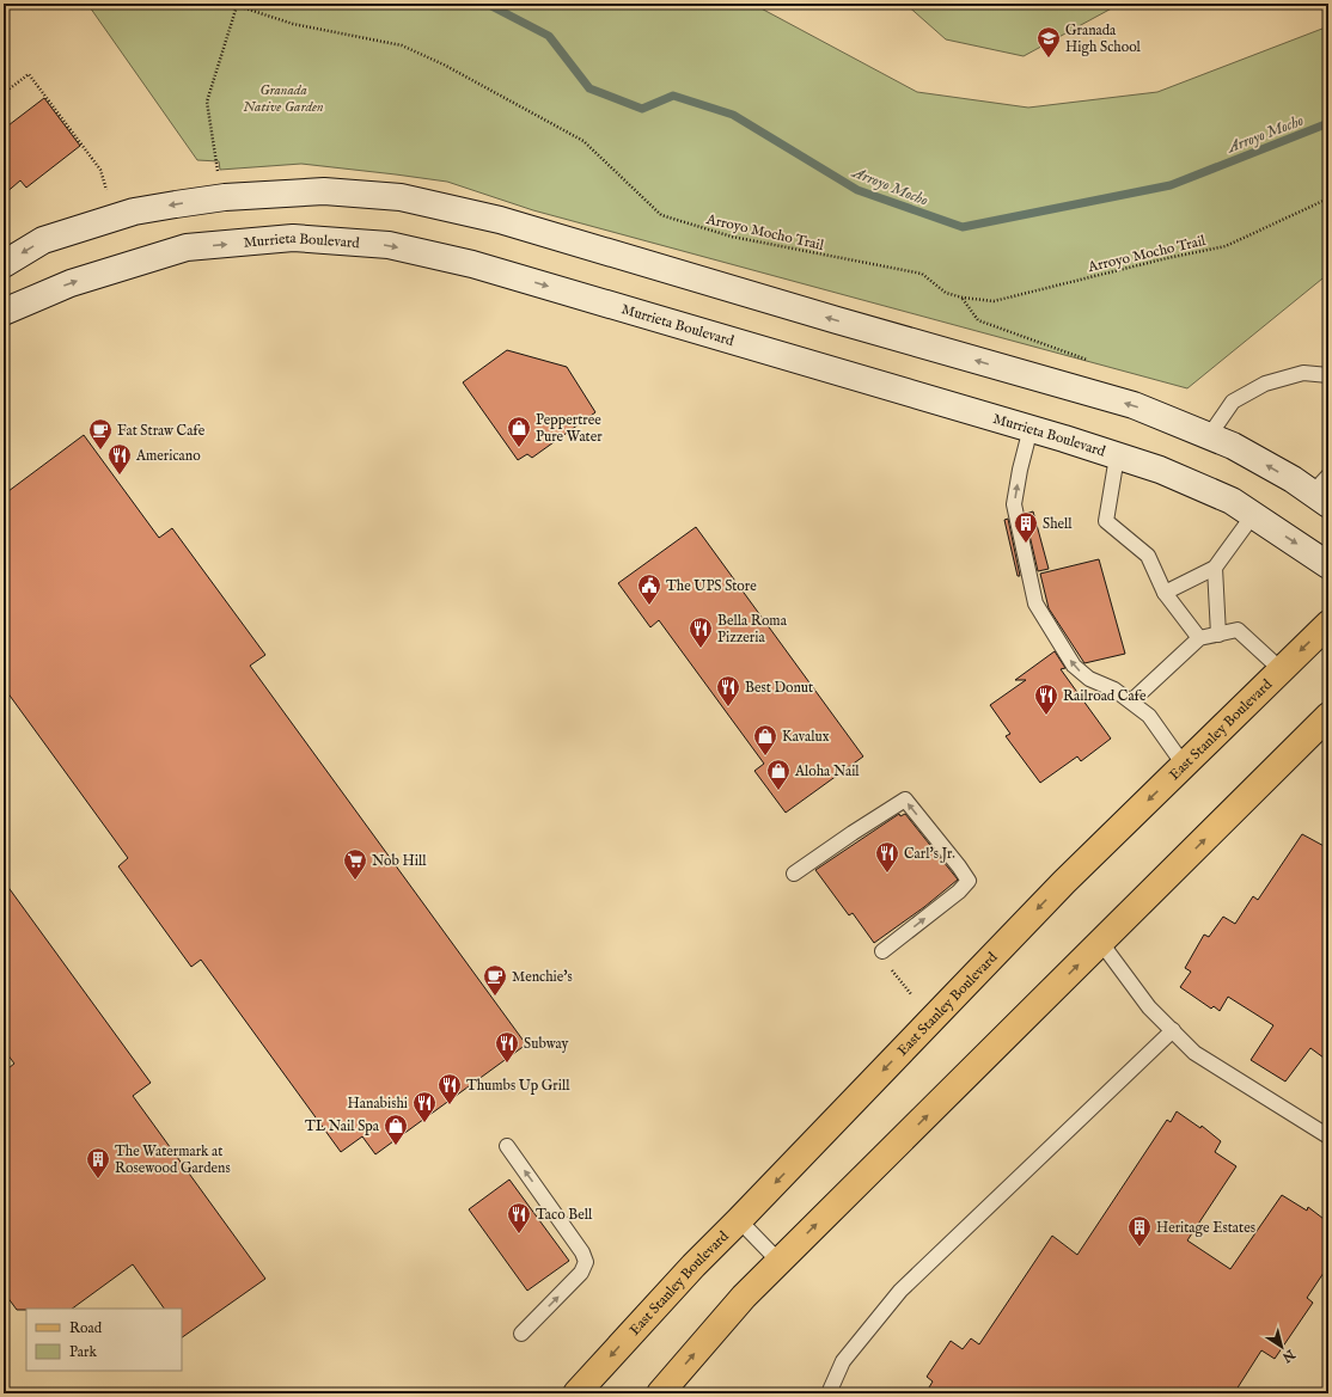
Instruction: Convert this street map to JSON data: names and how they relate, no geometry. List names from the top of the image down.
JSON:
{
  "streets": {
    "main road": ["Murrieta Boulevard", "East Stanley Boulevard"],
    "path": ["Arroyo Mocho Trail"]
  },
  "water": ["Arroyo Mocho"],
  "parks": ["Granada Native Garden"],
  "places": {
    "school or university": ["Granada High School"],
    "shop": [
      "Peppertree Pure Water",
      "Kavalux",
      "Aloha Nail",
      "TL Nail Spa"
    ],
    "cafe": ["Fat Straw Cafe", "Menchie's"],
    "restaurant": [
      "Americano",
      "Bella Roma Pizzeria",
      "Best Donut",
      "Railroad Cafe",
      "Carl's Jr.",
      "Subway",
      "Thumbs Up Grill",
      "Hanabishi",
      "Taco Bell"
    ],
    "building": ["Shell", "The Watermark at Rosewood Gardens", "Heritage Estates"],
    "public building": ["The UPS Store"],
    "supermarket": ["Nob Hill"]
  },
  "legend": ["Road", "Park"],
  "north": "bottom right"
}
